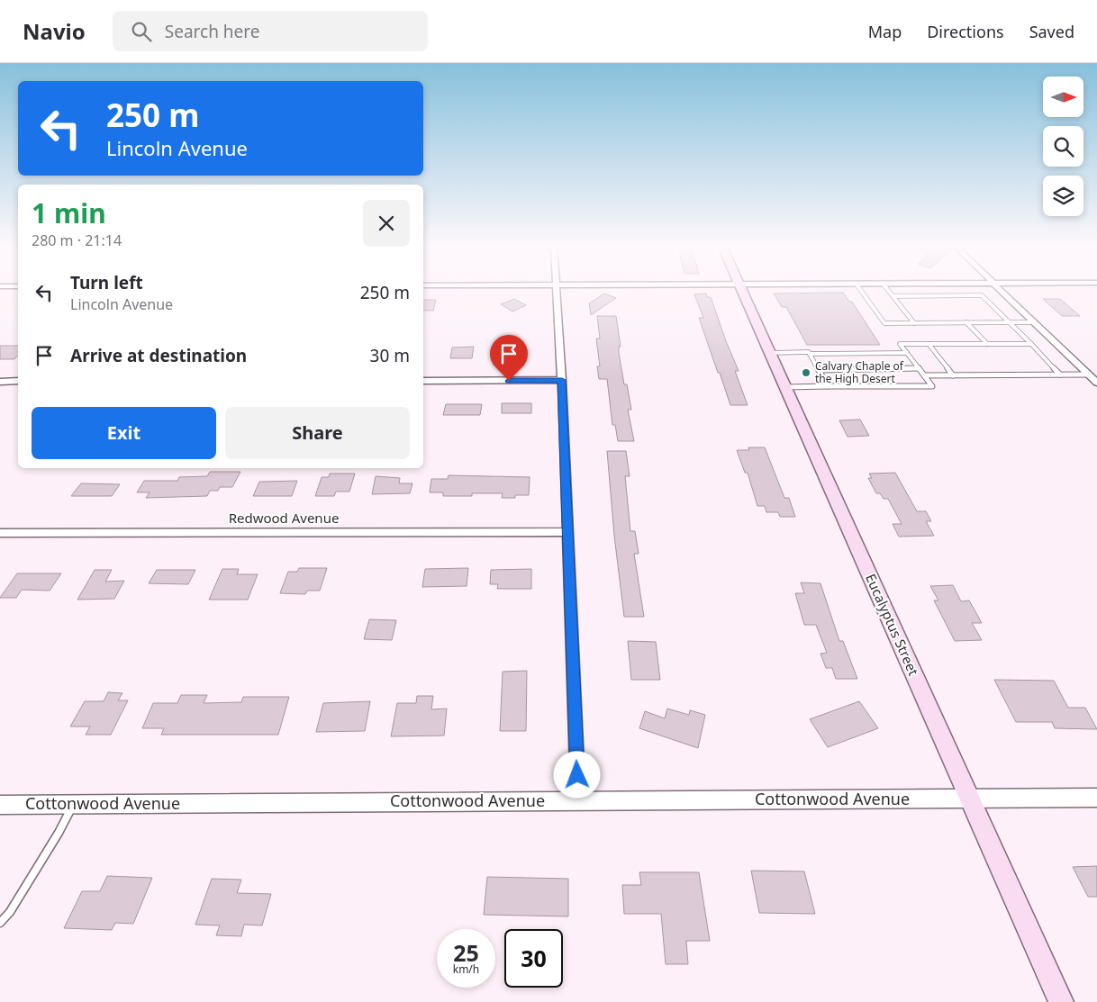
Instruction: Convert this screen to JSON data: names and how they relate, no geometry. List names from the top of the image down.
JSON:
{
  "streets": {
    "main road": ["Eucalyptus Street"],
    "street": ["Redwood Avenue", "Cottonwood Avenue"]
  },
  "crossings": [
    ["Eucalyptus Street", "Cottonwood Avenue"]
  ],
  "places": ["Calvary Chaple of the High Desert"],
  "north": "right",
  "page": {
    "header": "Navio",
    "search": "Search here",
    "nav": ["Map", "Directions", "Saved"],
    "turn": ["250 m", "Lincoln Avenue"],
    "heading": ["1 min", "280 m · 21:14"],
    "list": [
      {
        "name": "Turn left",
        "note": "Lincoln Avenue",
        "value": "250 m"
      },
      {
        "name": "Arrive at destination",
        "value": "30 m"
      }
    ],
    "buttons": ["Exit", "Share"],
    "speed": "25 km/h",
    "limit": "30"
  }
}
